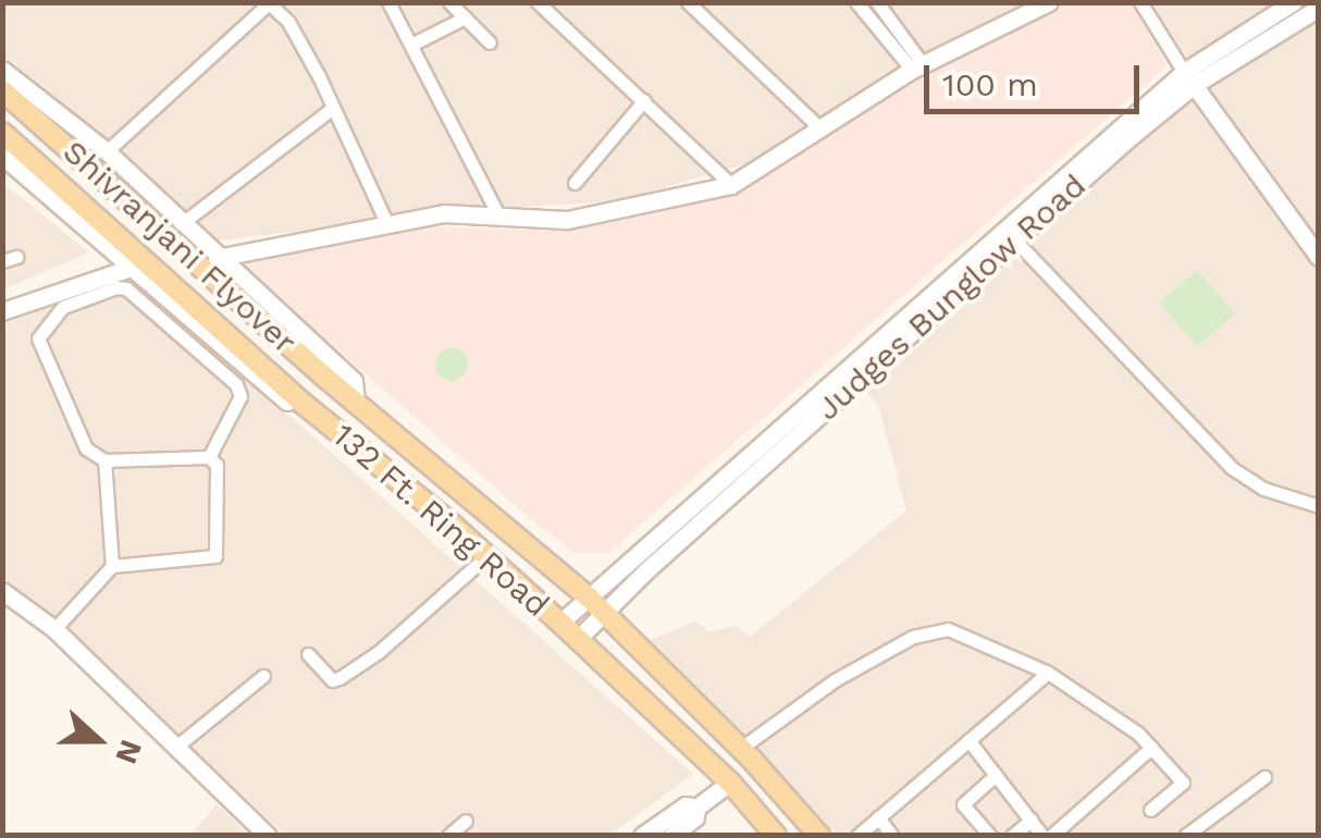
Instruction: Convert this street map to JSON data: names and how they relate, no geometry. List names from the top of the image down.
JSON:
{
  "streets": {
    "main road": ["Shivranjani Flyover", "Judges Bunglow Road", "132 Ft. Ring Road"]
  },
  "crossings": [
    ["Shivranjani Flyover", "132 Ft. Ring Road"],
    ["Judges Bunglow Road", "132 Ft. Ring Road"]
  ],
  "scale_bar": "100 m",
  "north": "right"
}
